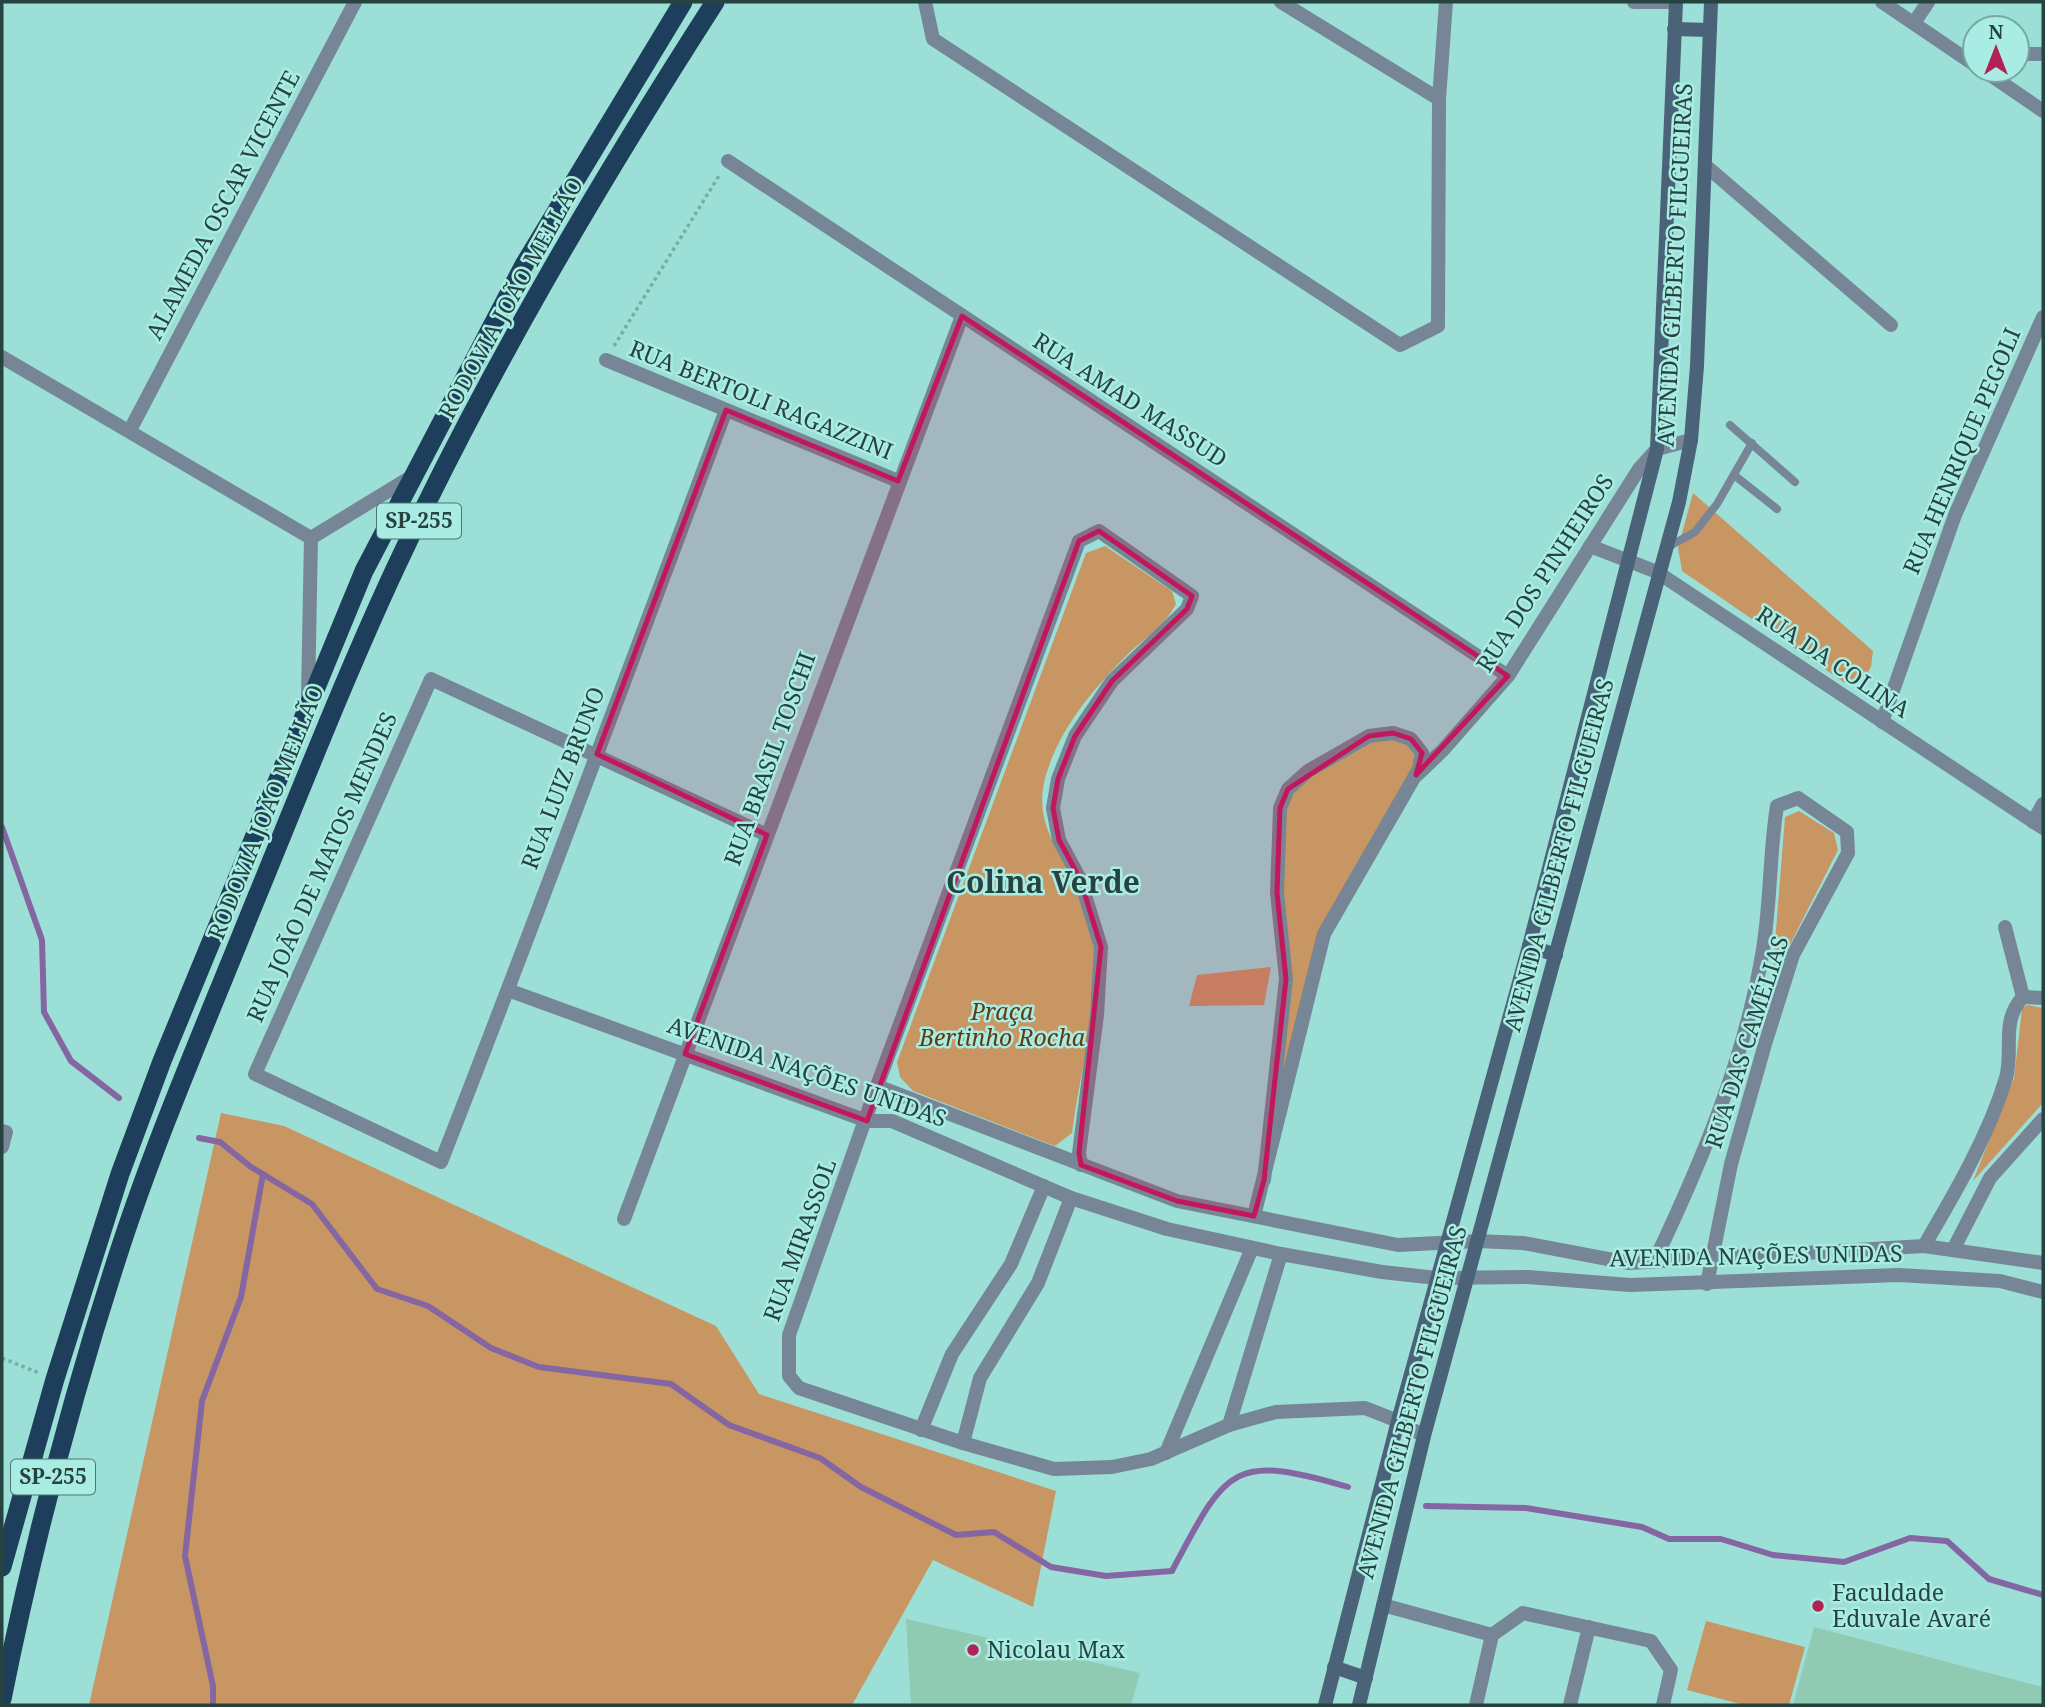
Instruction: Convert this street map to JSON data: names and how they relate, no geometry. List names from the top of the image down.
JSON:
{
  "streets": {
    "highway": ["RODOVIA JOÃO MELLÃO", "SP-255"],
    "main road": ["AVENIDA GILBERTO FILGUEIRAS"],
    "street": [
      "ALAMEDA OSCAR VICENTE",
      "RUA BERTOLI RAGAZZINI",
      "RUA AMAD MASSUD",
      "RUA HENRIQUE PEGOLI",
      "RUA DOS PINHEIROS",
      "RUA DA COLINA",
      "RUA BRASIL TOSCHI",
      "RUA LUIZ BRUNO",
      "RUA JOÃO DE MATOS MENDES",
      "RUA DAS CAMÉLIAS",
      "AVENIDA NAÇÕES UNIDAS",
      "RUA MIRASSOL"
    ]
  },
  "crossings": [
    ["AVENIDA GILBERTO FILGUEIRAS", "RUA DOS PINHEIROS"],
    ["AVENIDA GILBERTO FILGUEIRAS", "RUA DA COLINA"],
    ["AVENIDA GILBERTO FILGUEIRAS", "AVENIDA NAÇÕES UNIDAS"],
    ["RUA BERTOLI RAGAZZINI", "RUA BRASIL TOSCHI"],
    ["RUA BERTOLI RAGAZZINI", "RUA LUIZ BRUNO"],
    ["RUA AMAD MASSUD", "RUA DOS PINHEIROS"],
    ["RUA AMAD MASSUD", "RUA BRASIL TOSCHI"],
    ["RUA HENRIQUE PEGOLI", "RUA DA COLINA"],
    ["RUA DOS PINHEIROS", "RUA DA COLINA"],
    ["RUA DOS PINHEIROS", "AVENIDA NAÇÕES UNIDAS"],
    ["RUA BRASIL TOSCHI", "AVENIDA NAÇÕES UNIDAS"],
    ["RUA LUIZ BRUNO", "RUA JOÃO DE MATOS MENDES"],
    ["RUA LUIZ BRUNO", "AVENIDA NAÇÕES UNIDAS"],
    ["RUA DAS CAMÉLIAS", "AVENIDA NAÇÕES UNIDAS"],
    ["AVENIDA NAÇÕES UNIDAS", "RUA MIRASSOL"]
  ],
  "districts": ["Colina Verde"],
  "parks": ["Praça Bertinho Rocha"],
  "places": ["Faculdade Eduvale Avaré", "Nicolau Max"],
  "north": "top"
}
